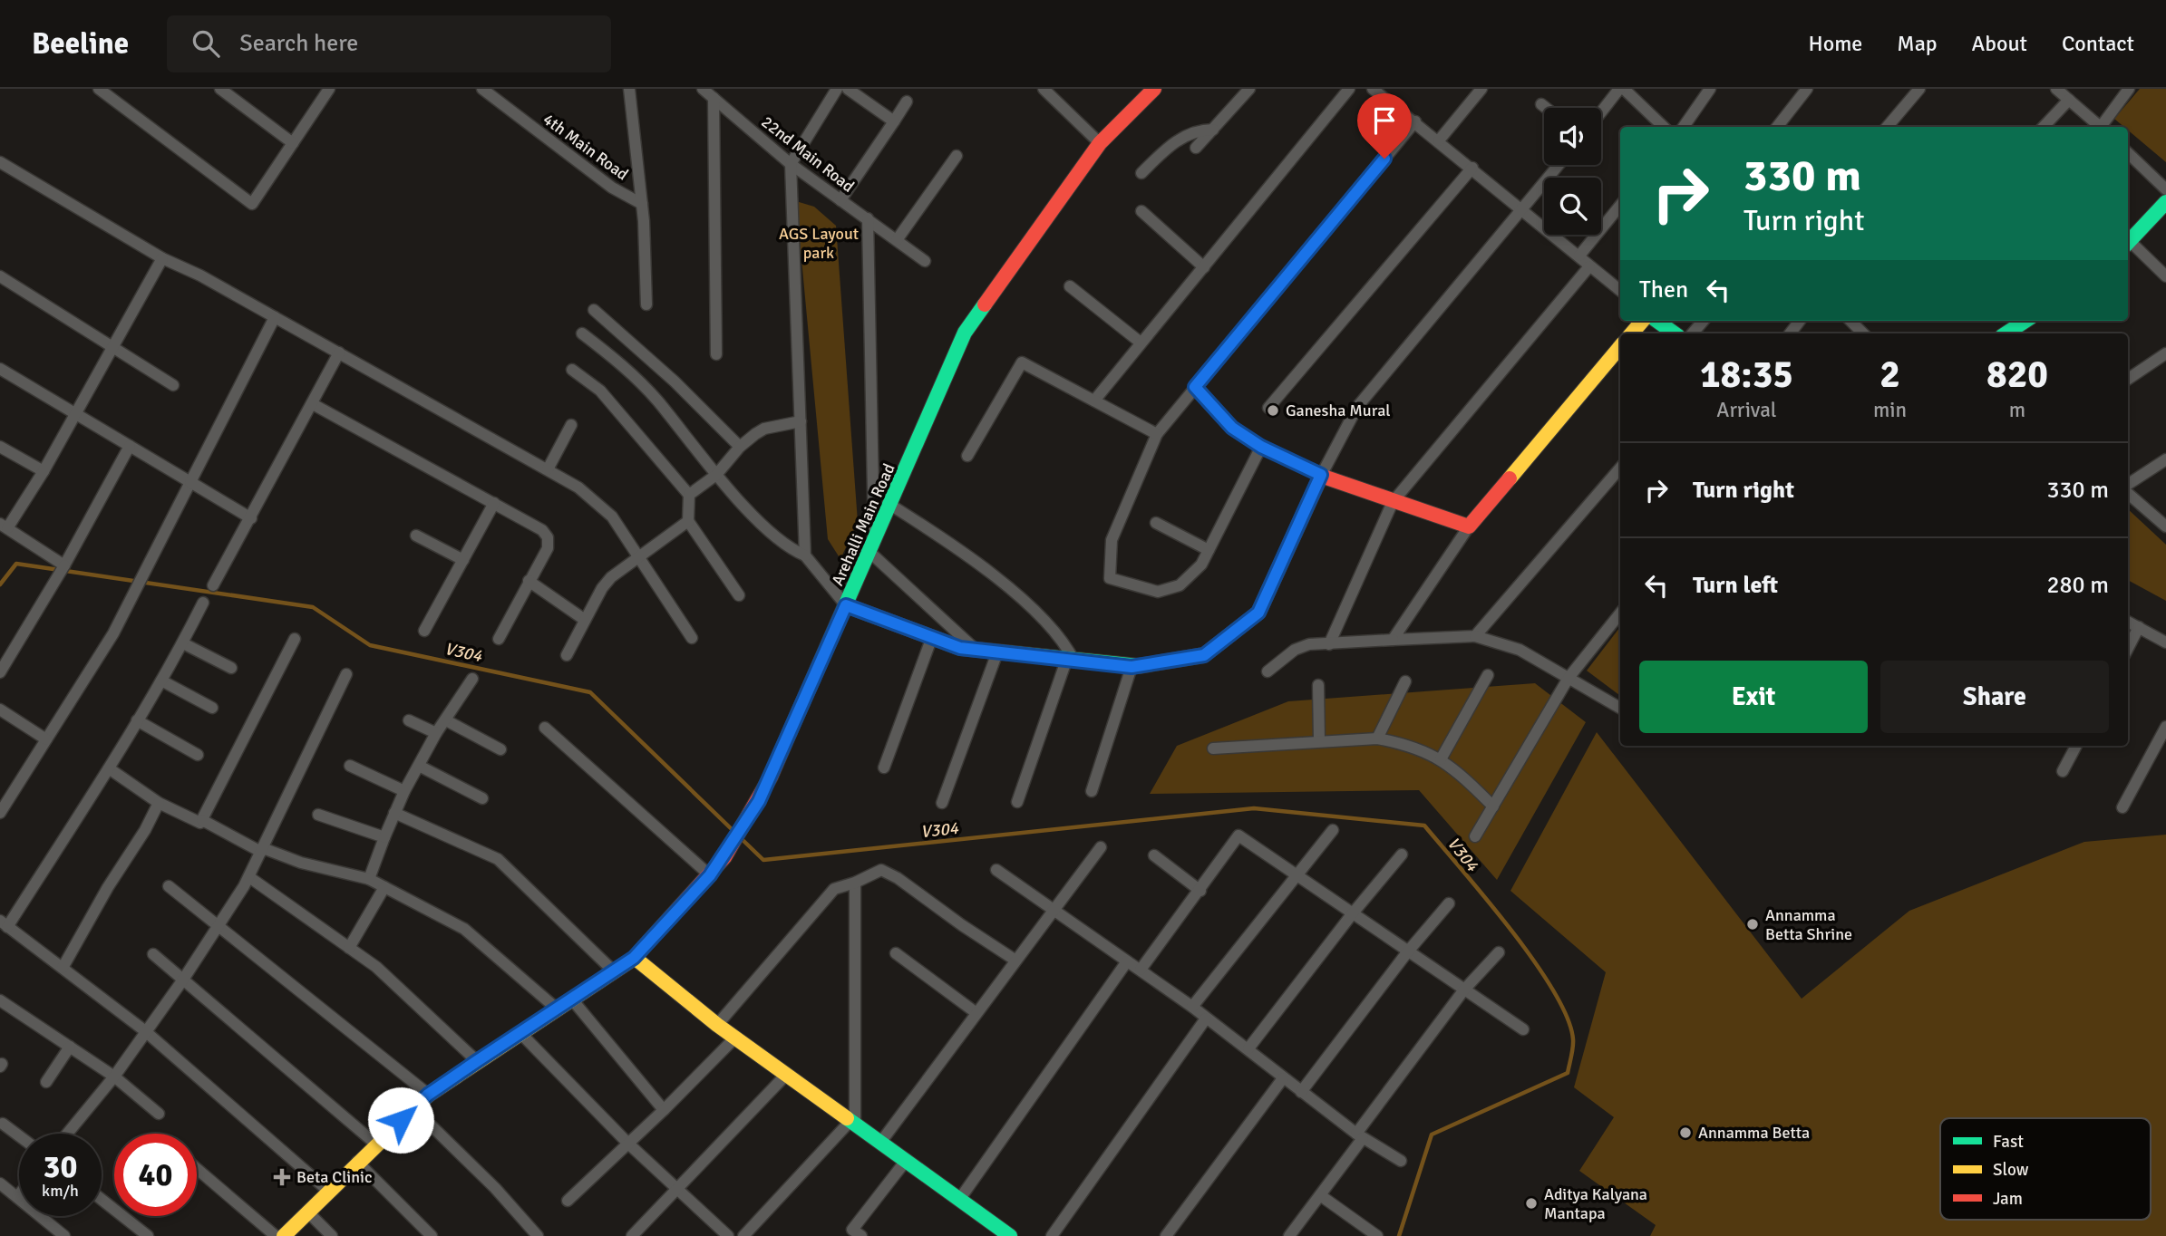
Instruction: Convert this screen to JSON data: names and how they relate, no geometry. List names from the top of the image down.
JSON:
{
  "streets": {
    "street": ["4th Main Road", "22nd Main Road", "Arehalli Main Road"]
  },
  "water": ["V304"],
  "parks": ["AGS Layout park"],
  "places": {
    "other": [
      "Ganesha Mural",
      "Annamma Betta Shrine",
      "Annamma Betta",
      "Aditya Kalyana Mantapa"
    ],
    "health": ["Beta Clinic"]
  },
  "legend": ["Fast", "Slow", "Jam"],
  "page": {
    "header": "Beeline",
    "search": "Search here",
    "nav": [
      "Home",
      "Map",
      "About",
      "Contact"
    ],
    "turn": ["330 m", "Turn right"],
    "then": "Then",
    "eta": [
      "18:35",
      "Arrival",
      "2",
      "min",
      "820",
      "m"
    ],
    "list": [
      {
        "name": "Turn right",
        "value": "330 m"
      },
      {
        "name": "Turn left",
        "value": "280 m"
      }
    ],
    "buttons": ["Exit", "Share"],
    "speed": "30 km/h",
    "limit": "40"
  }
}
